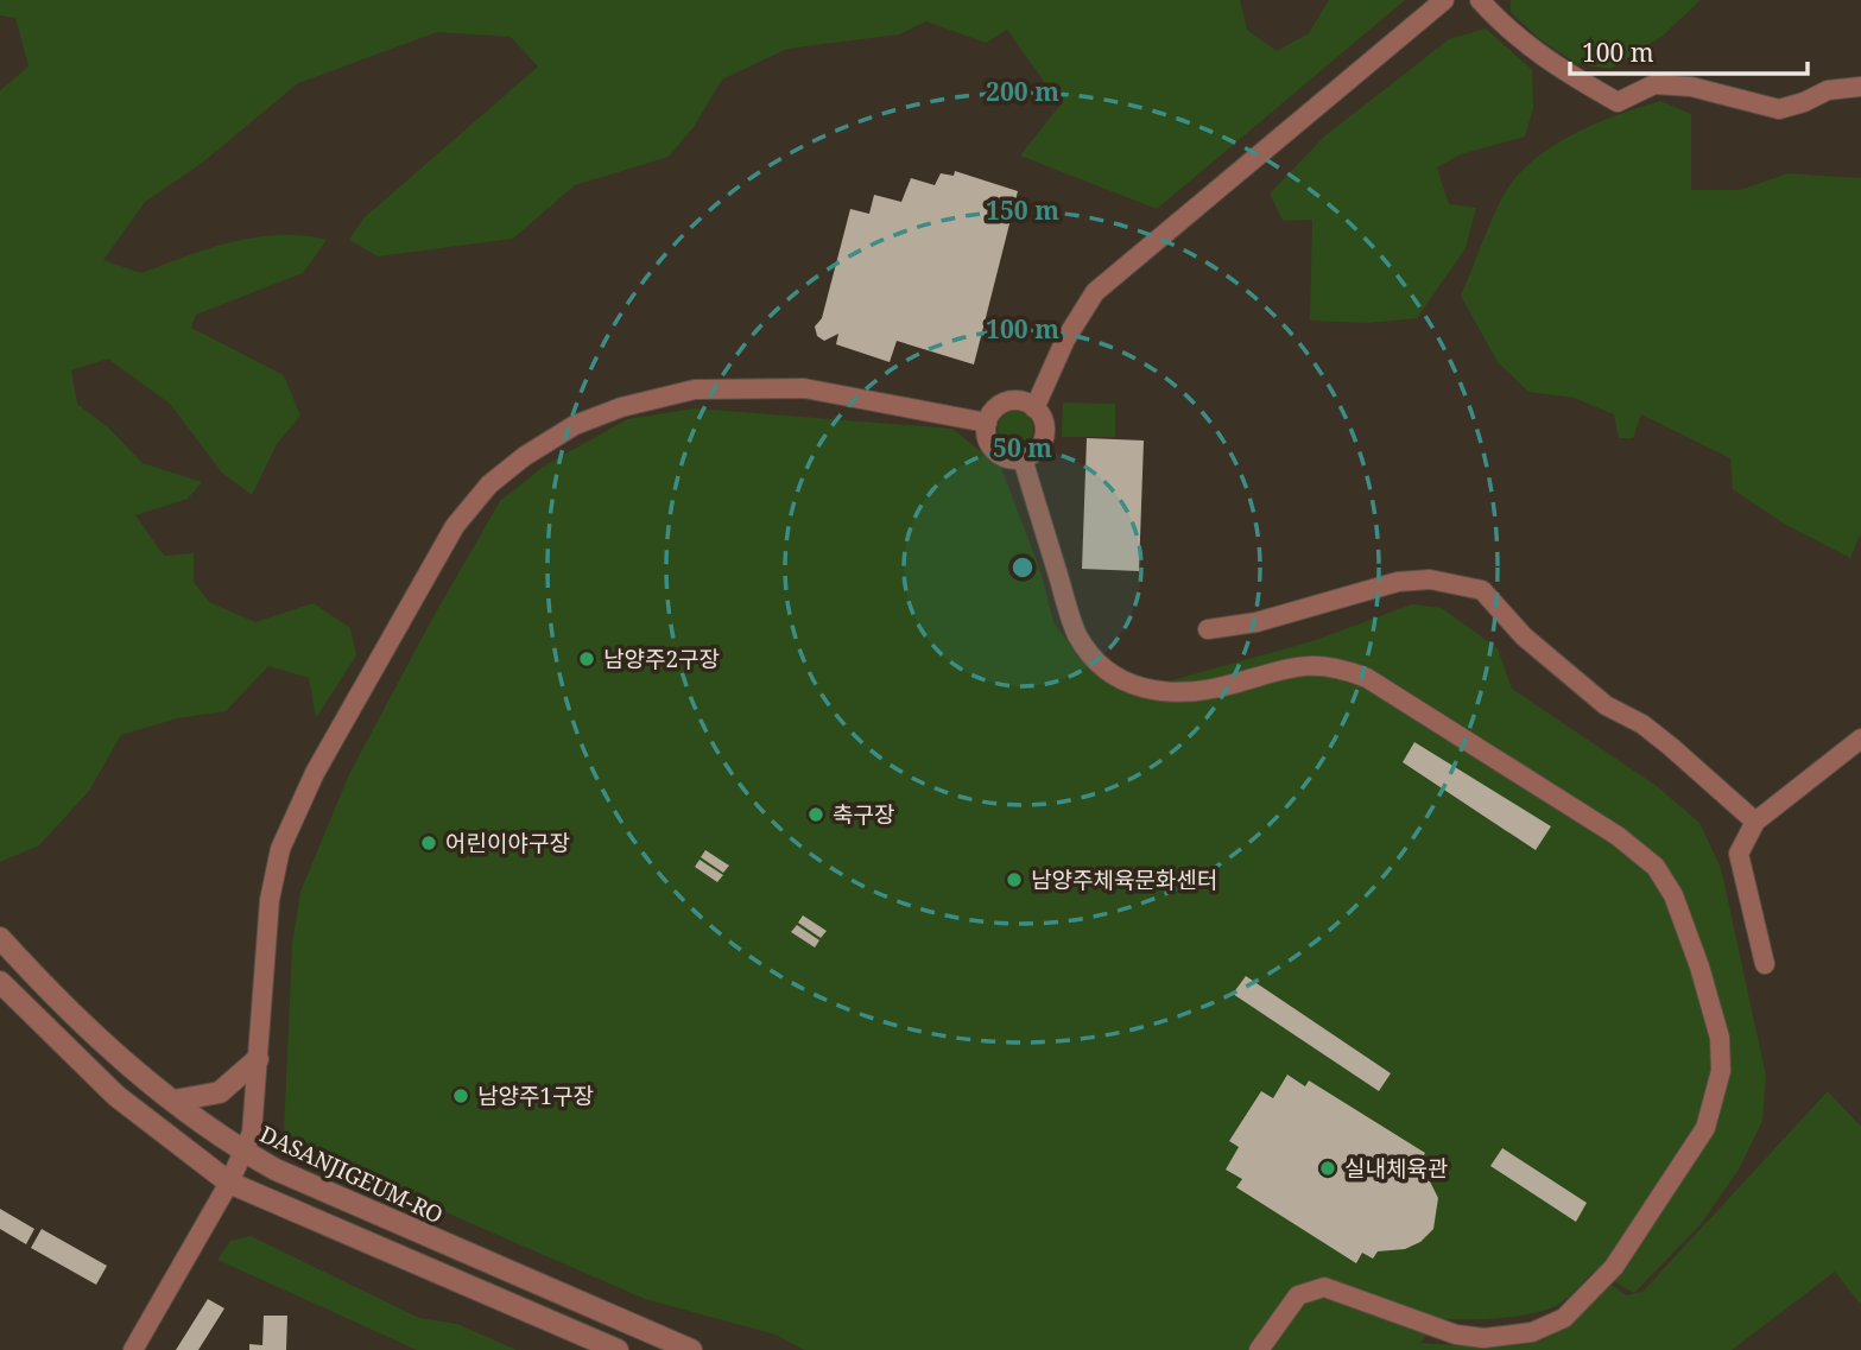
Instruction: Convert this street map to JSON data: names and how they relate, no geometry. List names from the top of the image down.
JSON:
{
  "streets": {
    "street": ["DASANJIGEUM-RO"]
  },
  "places": [
    "남양주2구장",
    "축구장",
    "어린이야구장",
    "남양주체육문화센터",
    "남양주1구장",
    "실내체육관"
  ],
  "scale_bar": "100 m",
  "rings": [
    "200 m",
    "150 m",
    "100 m",
    "50 m"
  ]
}
